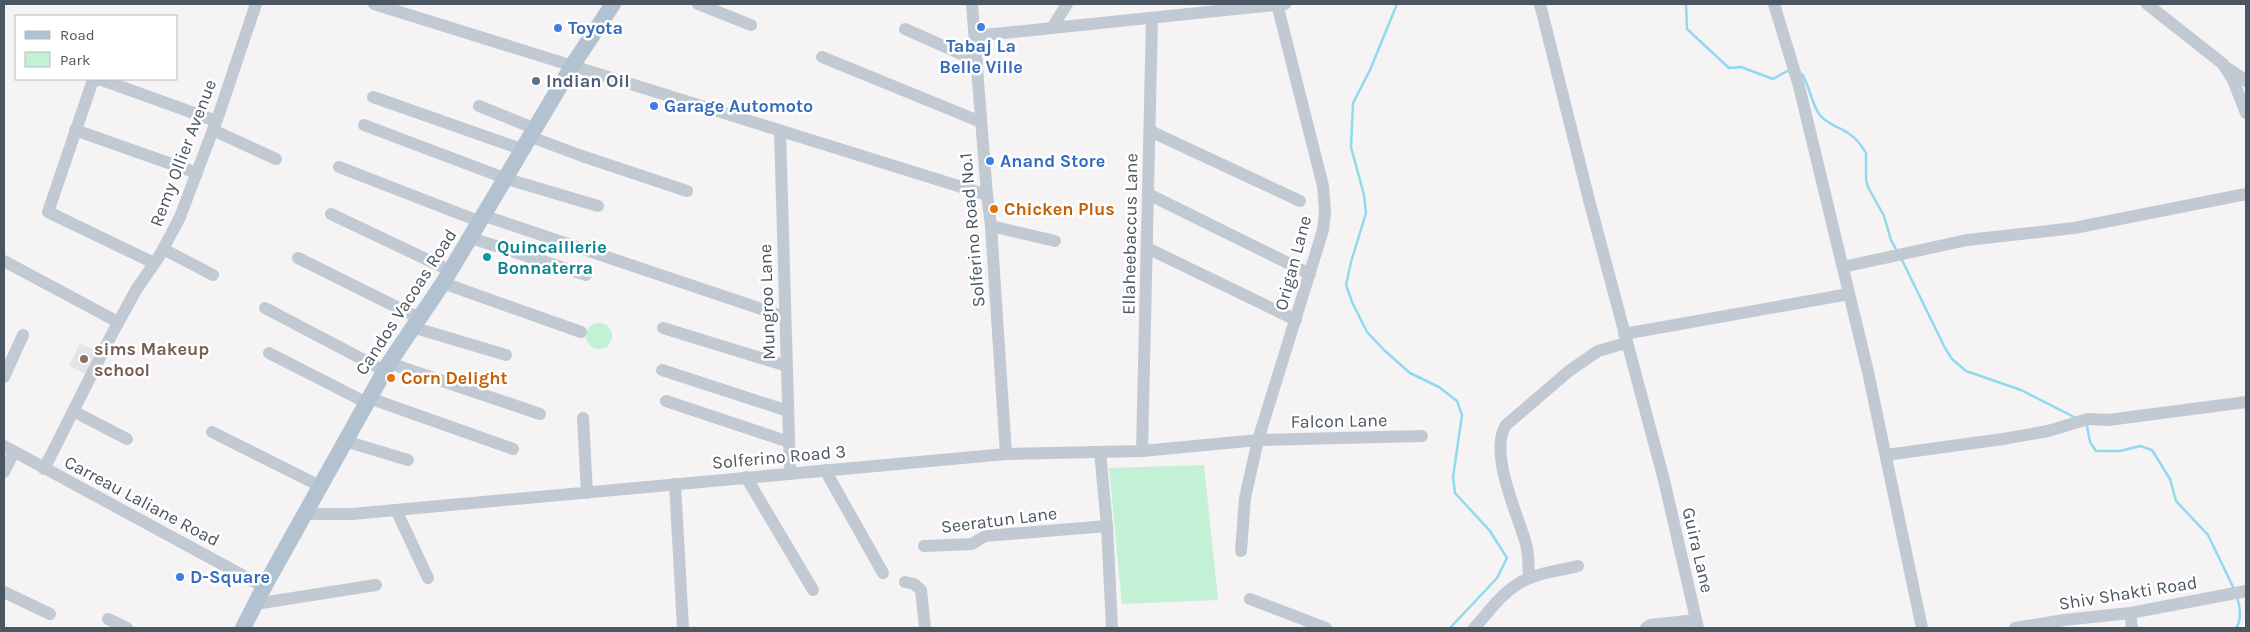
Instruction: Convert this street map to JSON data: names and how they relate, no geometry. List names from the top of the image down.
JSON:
{
  "streets": {
    "main road": ["Candos Vacoas Road"],
    "street": [
      "Remy Ollier Avenue",
      "Solferino Road No.1",
      "Ellaheebaccus Lane",
      "Origan Lane",
      "Mungroo Lane",
      "Falcon Lane",
      "Solferino Road 3",
      "Carreau Laliane Road",
      "Seeratun Lane",
      "Guira Lane",
      "Shiv Shakti Road"
    ]
  },
  "crossings": [
    ["Remy Ollier Avenue", "Carreau Laliane Road"],
    ["Solferino Road No.1", "Solferino Road 3"],
    ["Ellaheebaccus Lane", "Solferino Road 3"],
    ["Origan Lane", "Falcon Lane"],
    ["Origan Lane", "Solferino Road 3"],
    ["Candos Vacoas Road", "Solferino Road 3"],
    ["Candos Vacoas Road", "Carreau Laliane Road"],
    ["Mungroo Lane", "Solferino Road 3"],
    ["Falcon Lane", "Solferino Road 3"]
  ],
  "places": [
    "Tabaj La Belle Ville",
    "Toyota",
    "Indian Oil",
    "Garage Automoto",
    "Anand Store",
    "Chicken Plus",
    "Quincaillerie Bonnaterra",
    "sims Makeup school",
    "Corn Delight",
    "D-Square"
  ],
  "legend": ["Road", "Park"]
}
